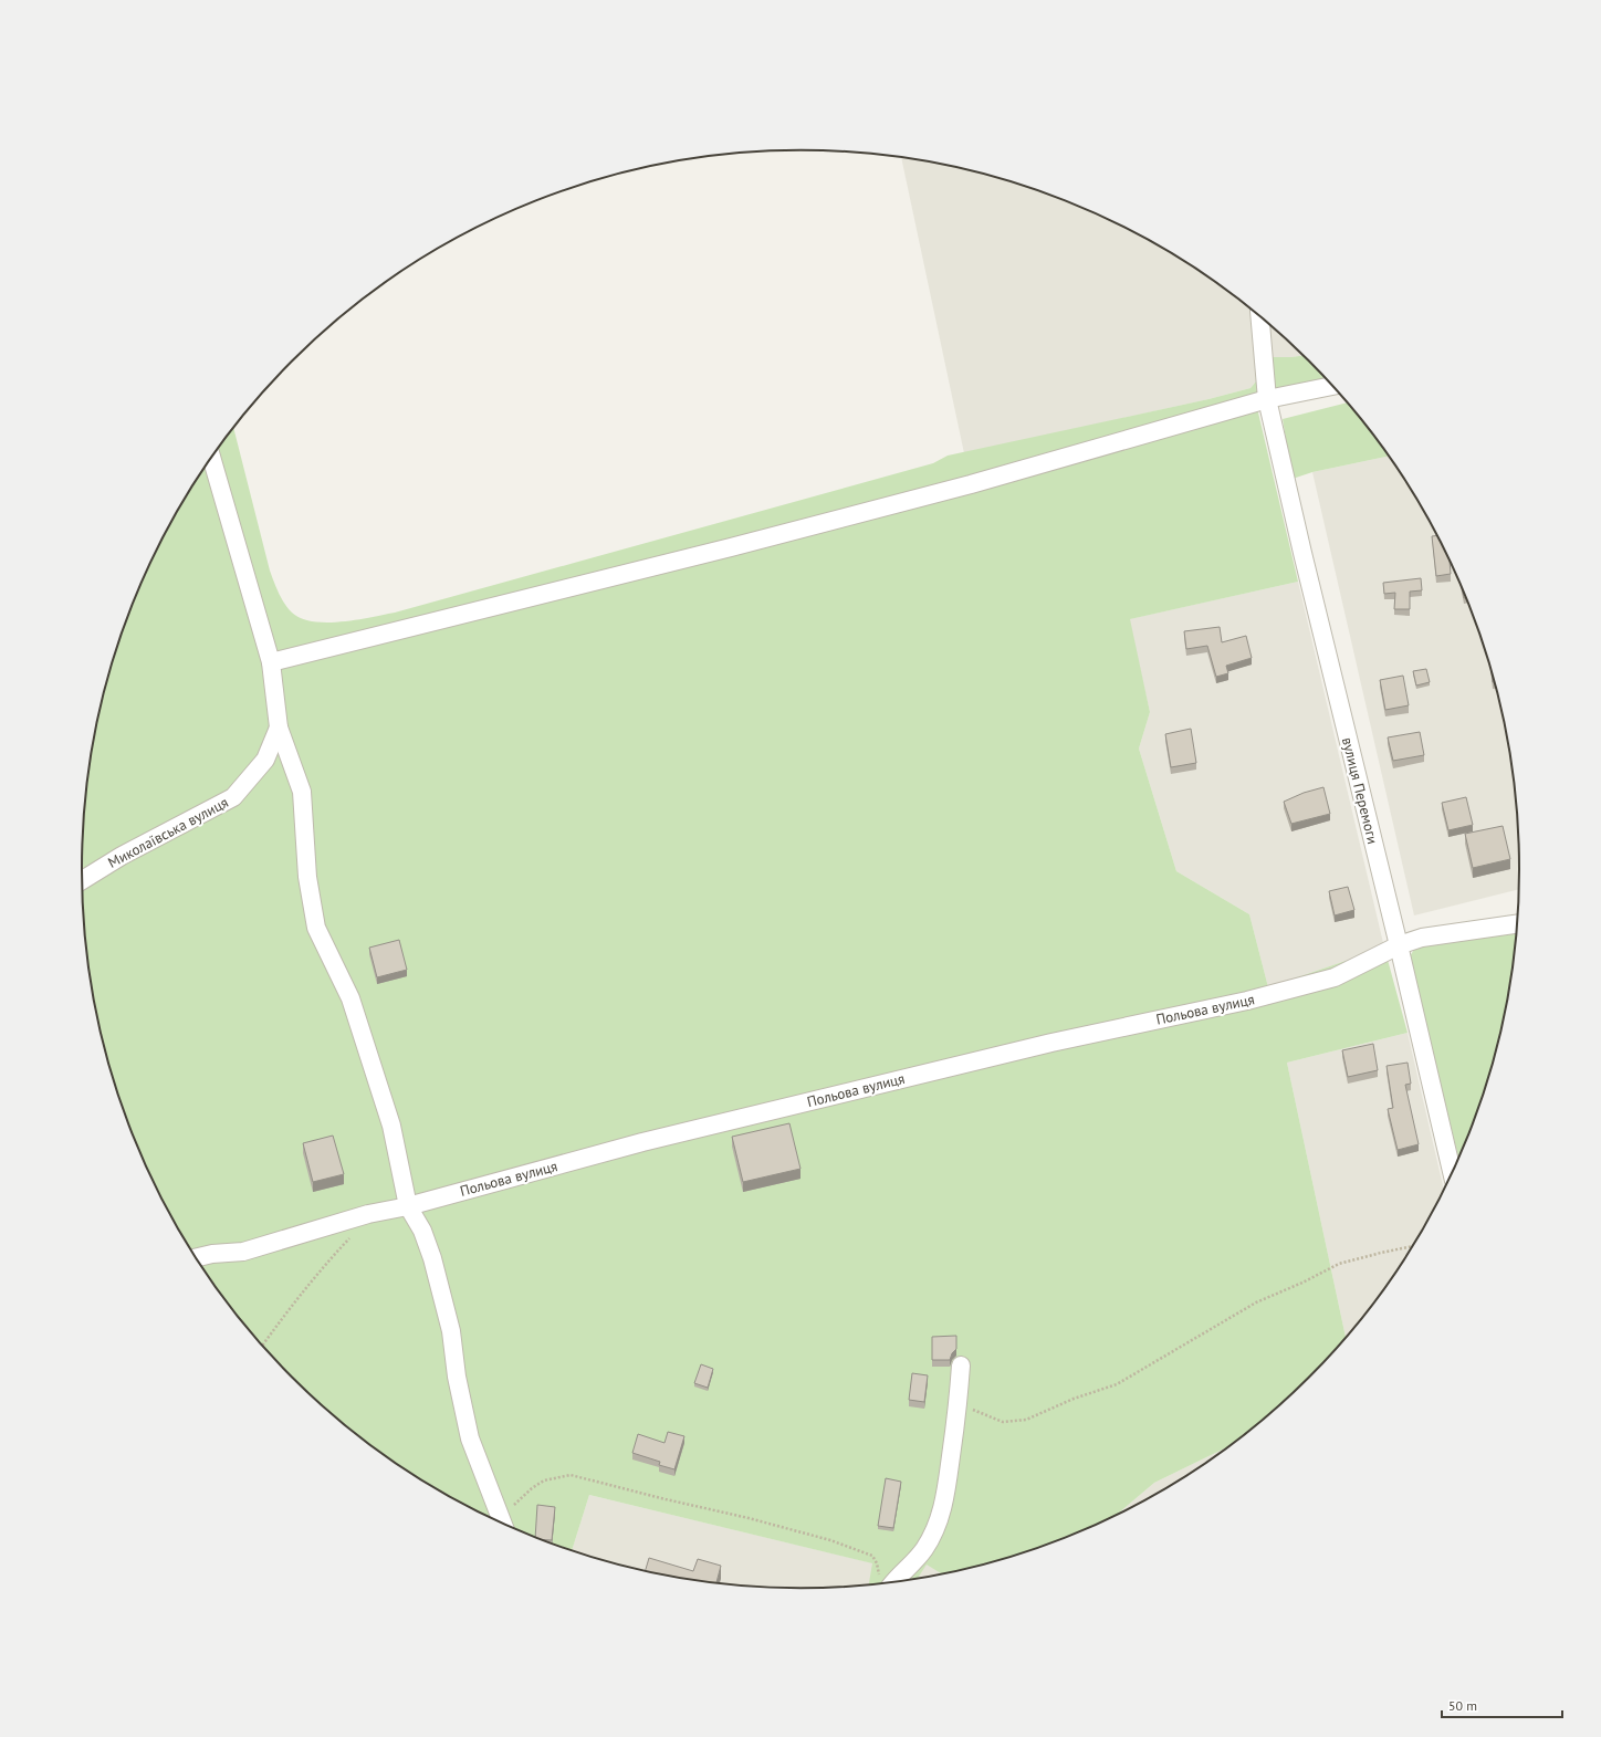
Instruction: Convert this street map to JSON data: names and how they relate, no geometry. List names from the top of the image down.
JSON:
{
  "streets": {
    "street": ["вулиця Перемоги", "Миколаївська вулиця", "Польова вулиця"]
  },
  "crossings": [
    ["вулиця Перемоги", "Польова вулиця"]
  ],
  "scale_bar": "50 m"
}
